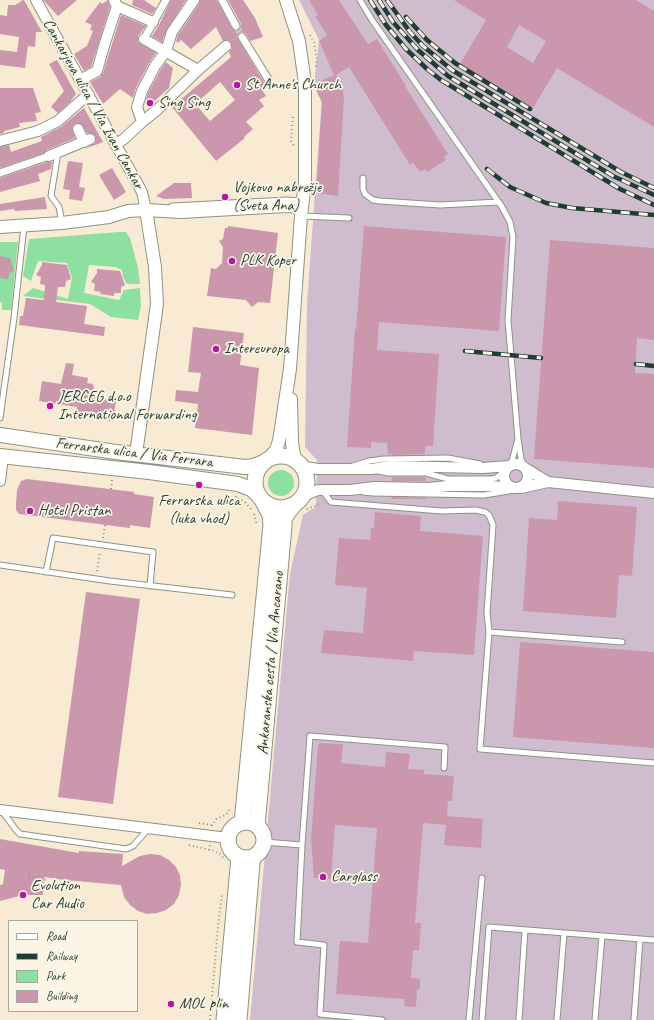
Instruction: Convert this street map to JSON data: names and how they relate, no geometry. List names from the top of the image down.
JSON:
{
  "streets": {
    "main road": ["Ferrarska ulica / Via Ferrara", "Ankaranska cesta / Via Ancarano"],
    "street": ["Cankarjeva ulica / Via Ivan Cankar"]
  },
  "crossings": [
    ["Ferrarska ulica / Via Ferrara", "Ankaranska cesta / Via Ancarano"]
  ],
  "places": [
    "St Anne's Church",
    "Sing Sing",
    "Vojkovo nabrežje (Sveta Ana)",
    "PLK Koper",
    "Intereuropa",
    "JERCEG d.o.o International Forwarding",
    "Ferrarska ulica (luka vhod)",
    "Hotel Pristan",
    "Carglass",
    "Evolution Car Audio",
    "MOL plin"
  ],
  "legend": [
    "Road",
    "Railway",
    "Park",
    "Building"
  ]
}
